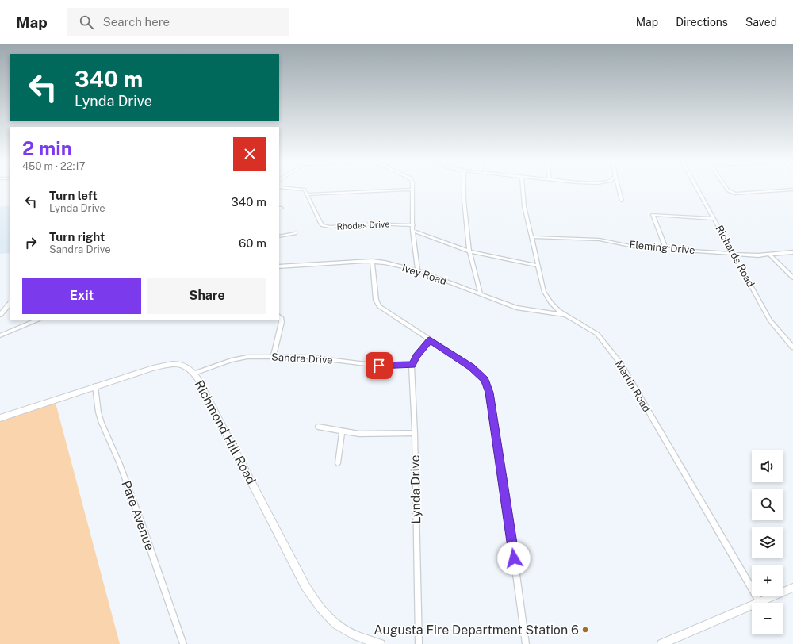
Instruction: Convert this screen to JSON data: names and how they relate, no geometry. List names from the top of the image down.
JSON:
{
  "streets": {
    "street": [
      "Rhodes Drive",
      "Fleming Drive",
      "Richards Road",
      "Ivey Road",
      "Sandra Drive",
      "Martin Road",
      "Richmond Hill Road",
      "Lynda Drive",
      "Pate Avenue"
    ]
  },
  "crossings": [
    ["Fleming Drive", "Richards Road"],
    ["Fleming Drive", "Martin Road"],
    ["Ivey Road", "Martin Road"],
    ["Sandra Drive", "Richmond Hill Road"],
    ["Sandra Drive", "Lynda Drive"],
    ["Richmond Hill Road", "Pate Avenue"]
  ],
  "places": ["Augusta Fire Department Station 6"],
  "page": {
    "header": "Map",
    "search": "Search here",
    "nav": ["Map", "Directions", "Saved"],
    "turn": ["340 m", "Lynda Drive"],
    "heading": ["2 min", "450 m · 22:17"],
    "list": [
      {
        "name": "Turn left",
        "note": "Lynda Drive",
        "value": "340 m"
      },
      {
        "name": "Turn right",
        "note": "Sandra Drive",
        "value": "60 m"
      }
    ],
    "buttons": ["Exit", "Share"],
    "map_buttons": ["+", "−"]
  }
}
